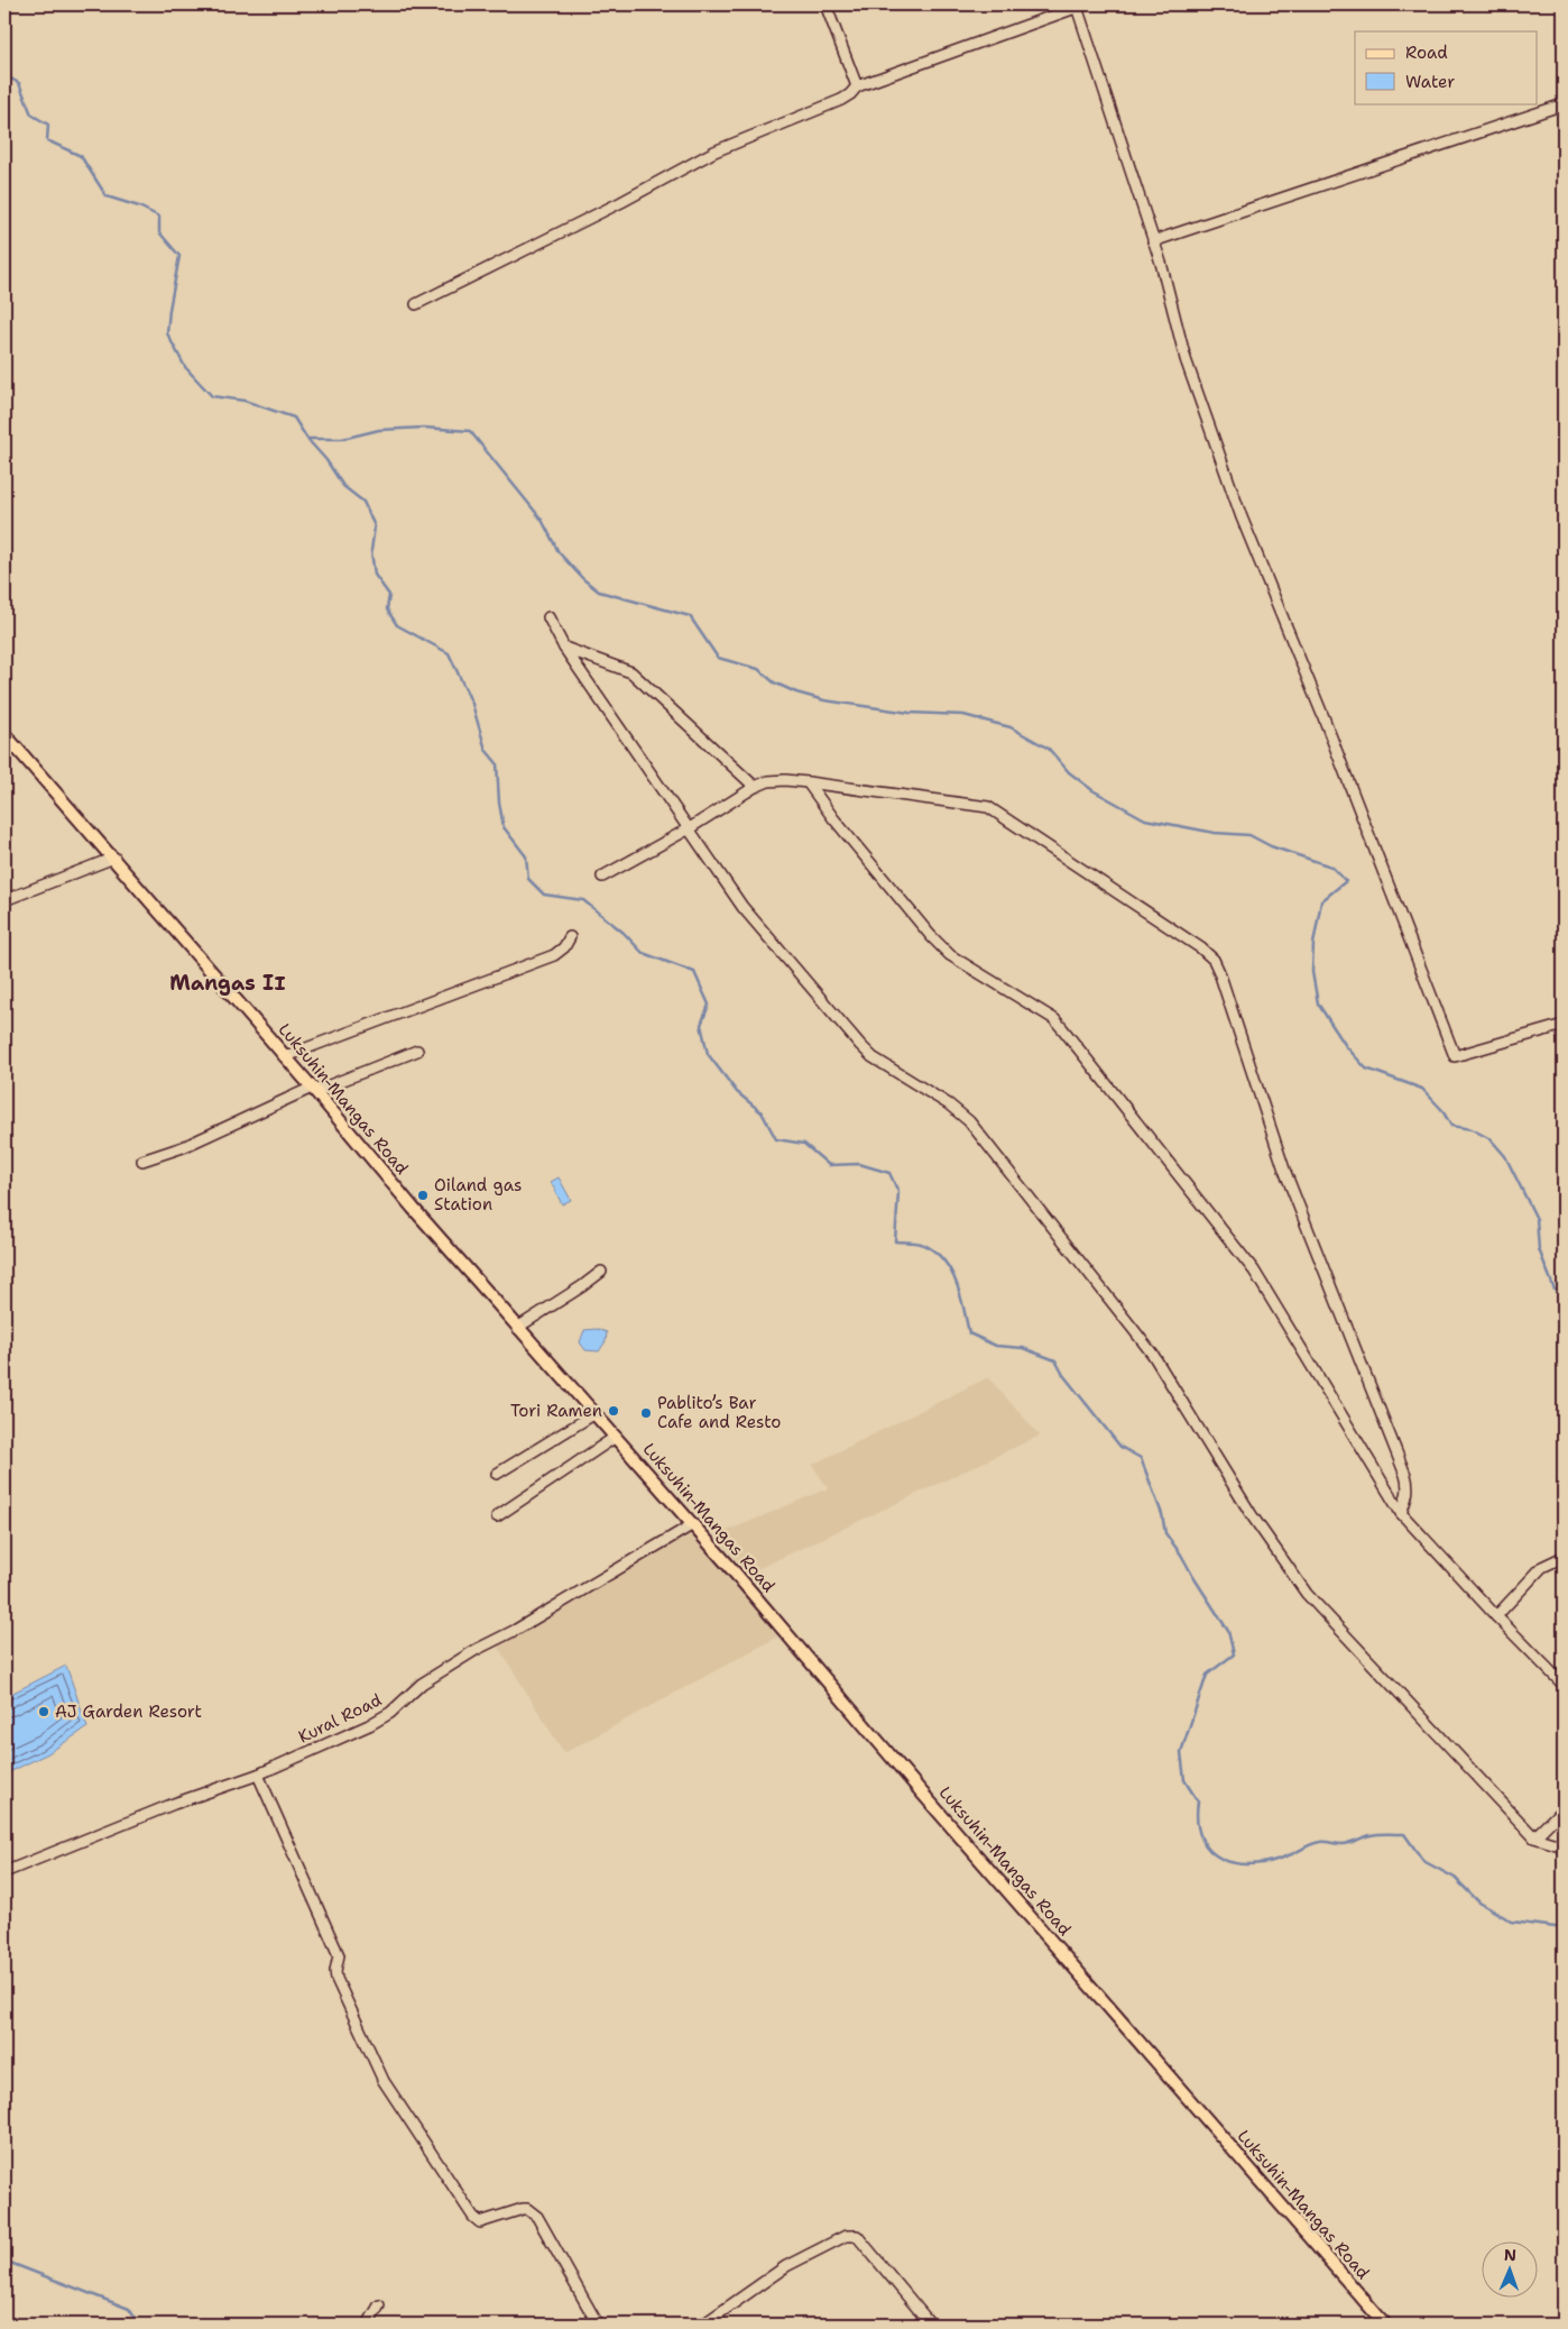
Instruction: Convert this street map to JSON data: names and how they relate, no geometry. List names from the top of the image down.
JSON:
{
  "streets": {
    "main road": ["Luksuhin-Mangas Road"],
    "street": ["Kural Road"]
  },
  "crossings": [
    ["Luksuhin-Mangas Road", "Kural Road"]
  ],
  "districts": ["Mangas II"],
  "places": [
    "Oiland gas Station",
    "Tori Ramen",
    "Pablito’s Bar Cafe and Resto",
    "AJ Garden Resort"
  ],
  "legend": ["Road", "Water"],
  "north": "top"
}
